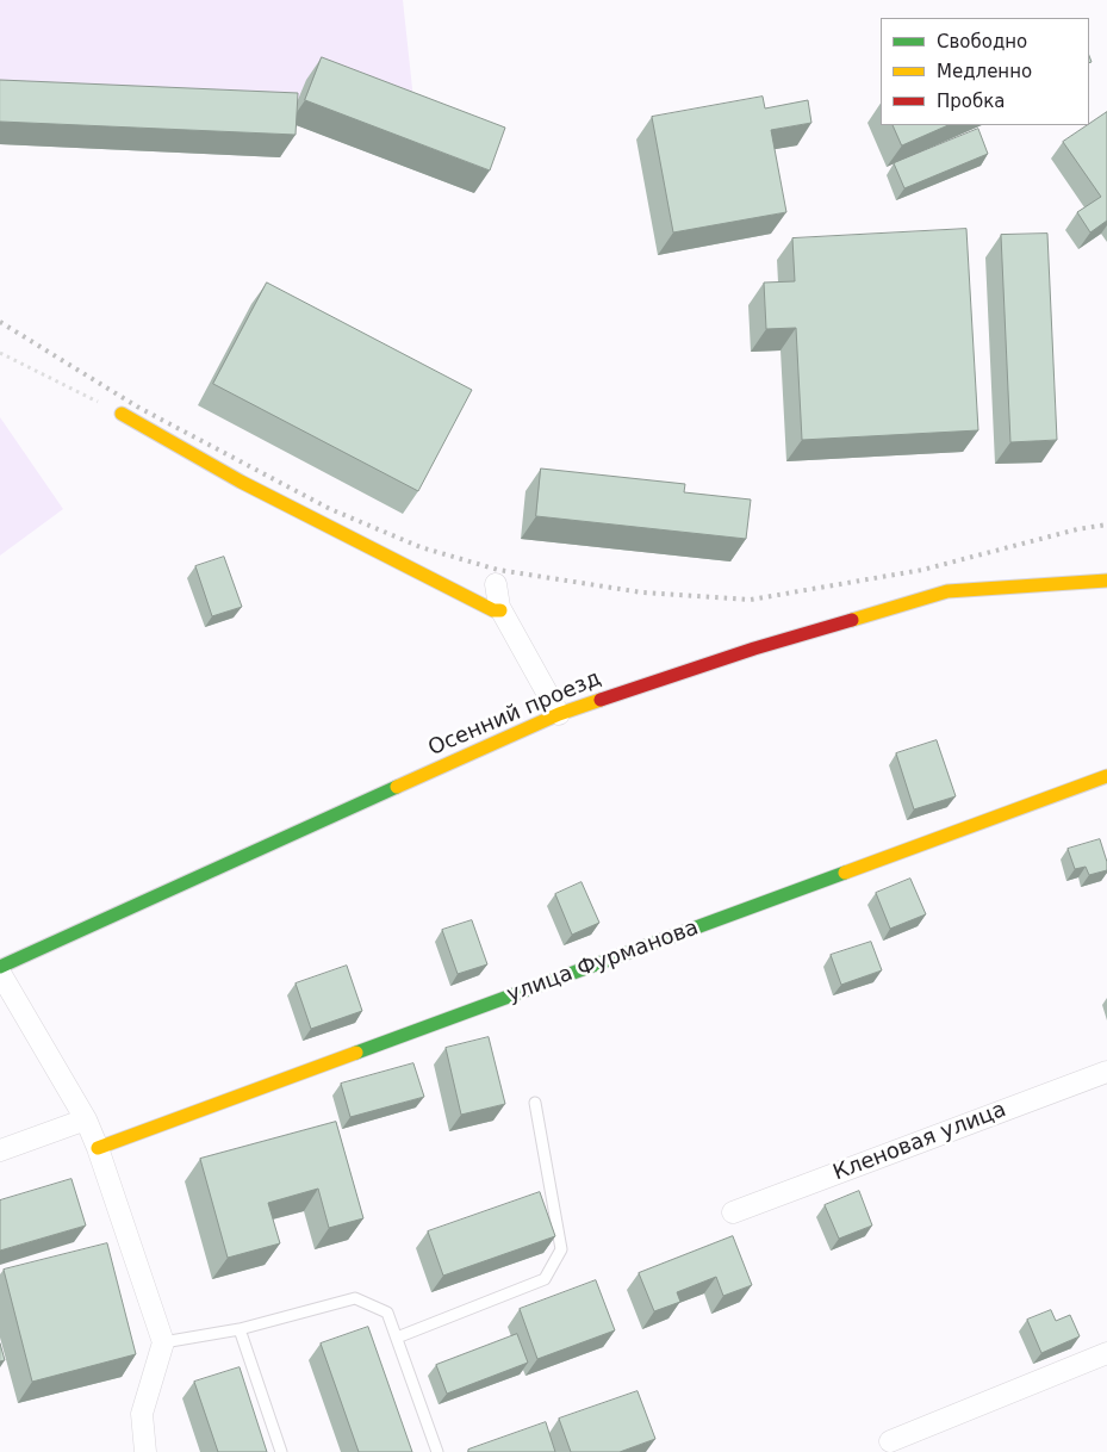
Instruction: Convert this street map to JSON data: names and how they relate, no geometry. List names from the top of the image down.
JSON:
{
  "streets": {
    "street": ["Осенний проезд", "улица Фурманова", "Кленовая улица"]
  },
  "legend": ["Свободно", "Медленно", "Пробка"]
}
